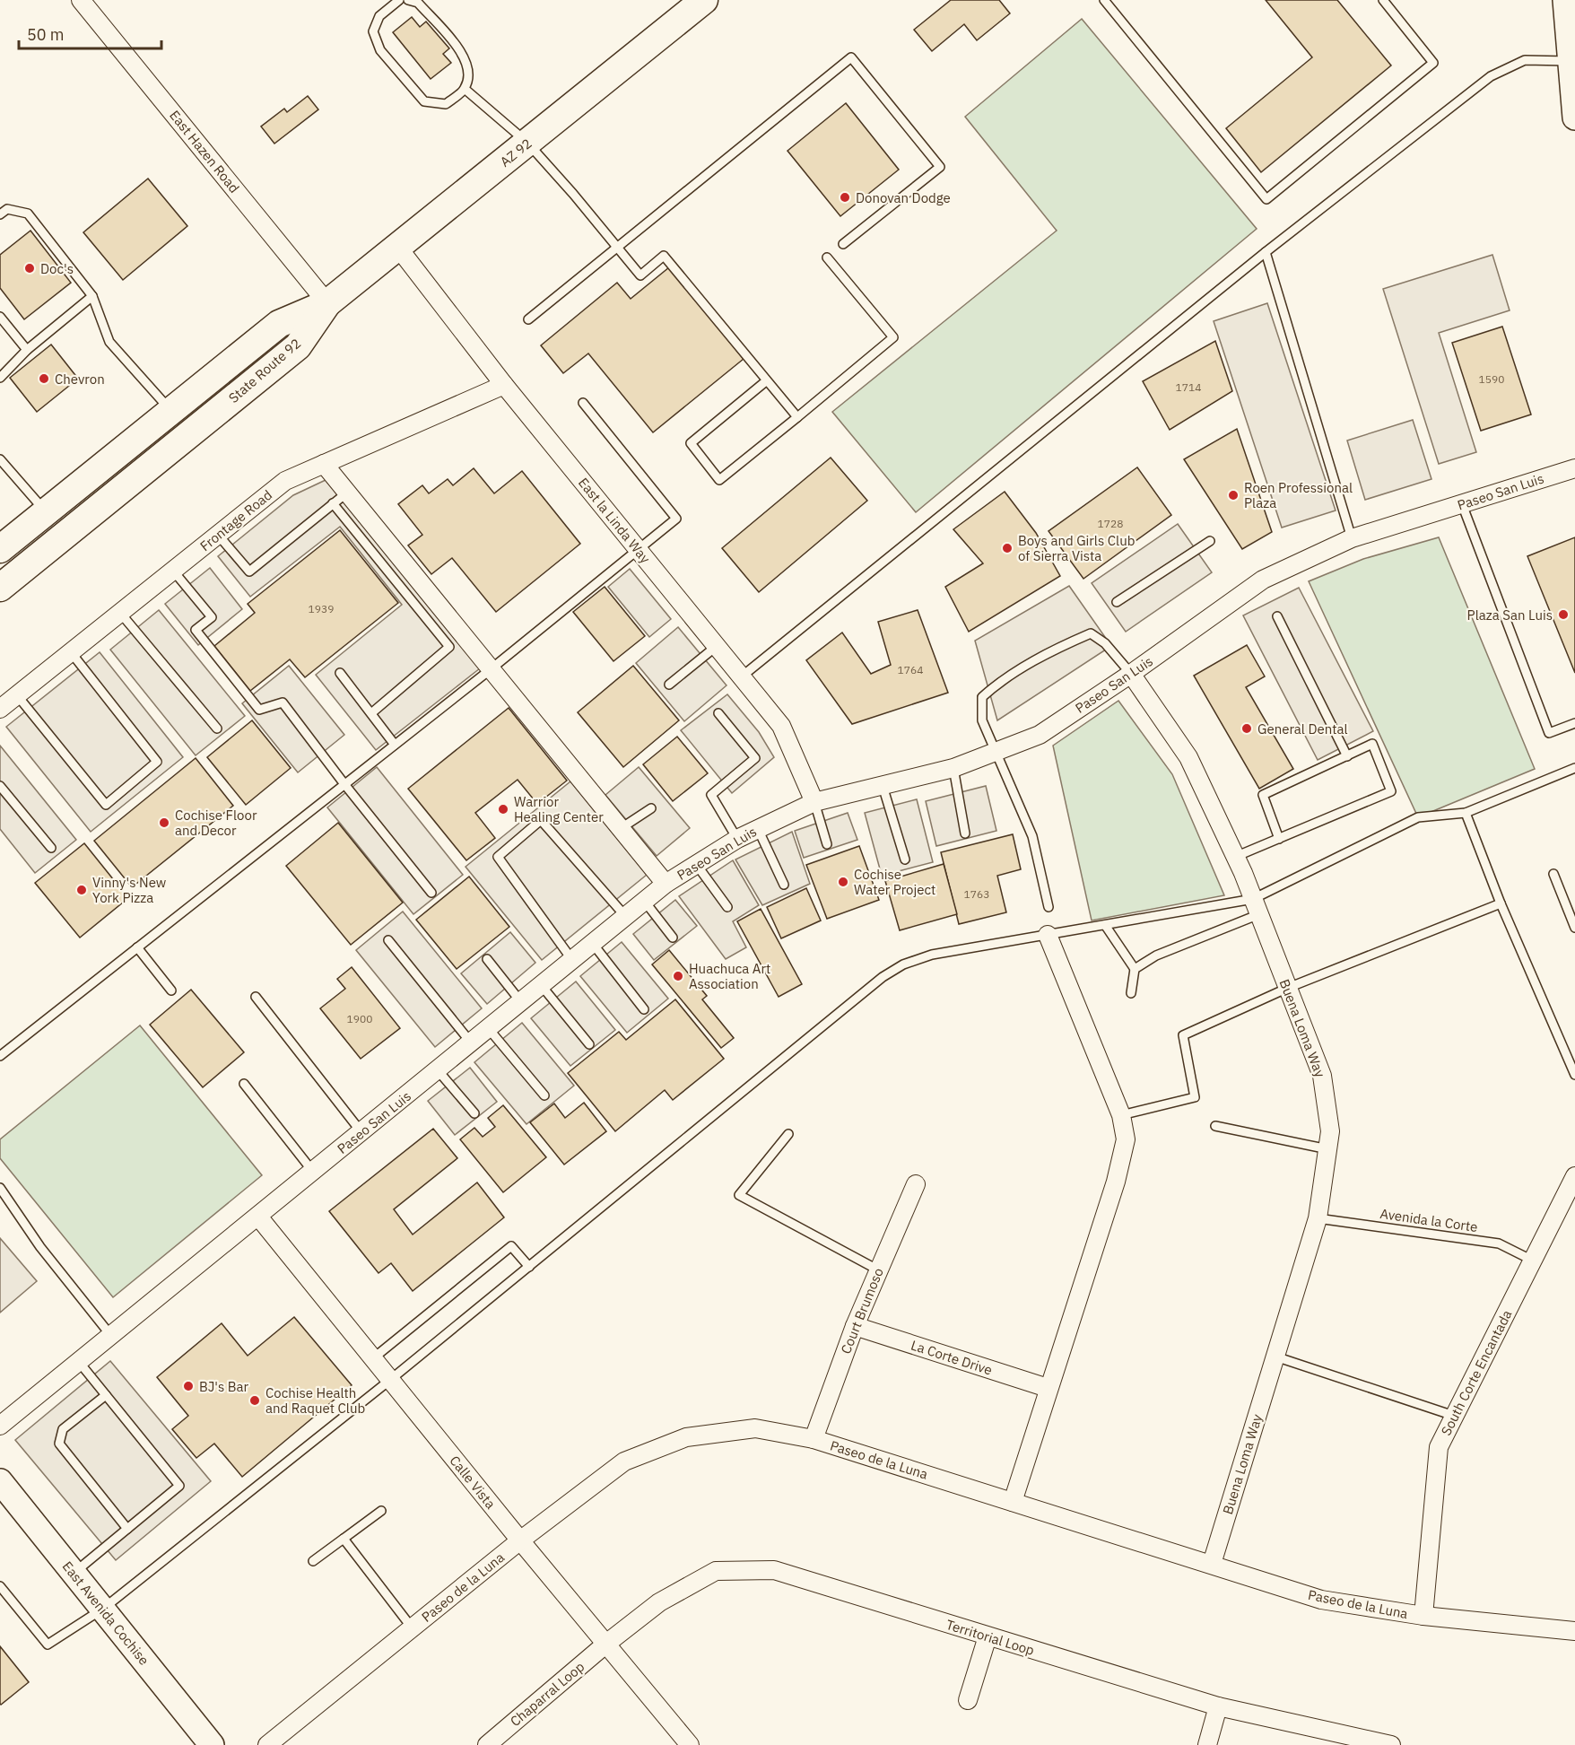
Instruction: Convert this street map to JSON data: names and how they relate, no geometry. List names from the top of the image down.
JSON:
{
  "streets": {
    "main road": ["AZ 92", "State Route 92"],
    "street": [
      "East Hazen Road",
      "Paseo San Luis",
      "Frontage Road",
      "East la Linda Way",
      "Buena Loma Way",
      "Court Brumoso",
      "La Corte Drive",
      "South Corte Encantada",
      "Paseo de la Luna",
      "Calle Vista",
      "East Avenida Cochise",
      "Territorial Loop",
      "Chaparral Loop"
    ],
    "lane": ["Avenida la Corte"]
  },
  "crossings": [
    ["East Hazen Road", "AZ 92"],
    ["East Hazen Road", "State Route 92"],
    ["AZ 92", "State Route 92"],
    ["AZ 92", "East la Linda Way"],
    ["Paseo San Luis", "East la Linda Way"],
    ["Paseo San Luis", "Buena Loma Way"],
    ["Paseo San Luis", "Calle Vista"],
    ["Frontage Road", "East la Linda Way"],
    ["Buena Loma Way", "Avenida la Corte"],
    ["Buena Loma Way", "Paseo de la Luna"],
    ["Avenida la Corte", "South Corte Encantada"],
    ["Court Brumoso", "La Corte Drive"],
    ["Court Brumoso", "Paseo de la Luna"],
    ["South Corte Encantada", "Paseo de la Luna"],
    ["Paseo de la Luna", "Calle Vista"],
    ["Calle Vista", "Territorial Loop"],
    ["Calle Vista", "Chaparral Loop"],
    ["Territorial Loop", "Chaparral Loop"]
  ],
  "places": [
    "Donovan Dodge",
    "Doc's",
    "Chevron",
    "Roen Professional Plaza",
    "Boys and Girls Club of Sierra Vista",
    "Plaza San Luis",
    "General Dental",
    "Warrior Healing Center",
    "Cochise Floor and Decor",
    "Cochise Water Project",
    "Vinny's New York Pizza",
    "Huachuca Art Association",
    "BJ's Bar",
    "Cochise Health and Raquet Club"
  ],
  "house_numbers": [
    "1590",
    "1714",
    "1728",
    "1939",
    "1764",
    "1763",
    "1900"
  ],
  "scale_bar": "50 m"
}
